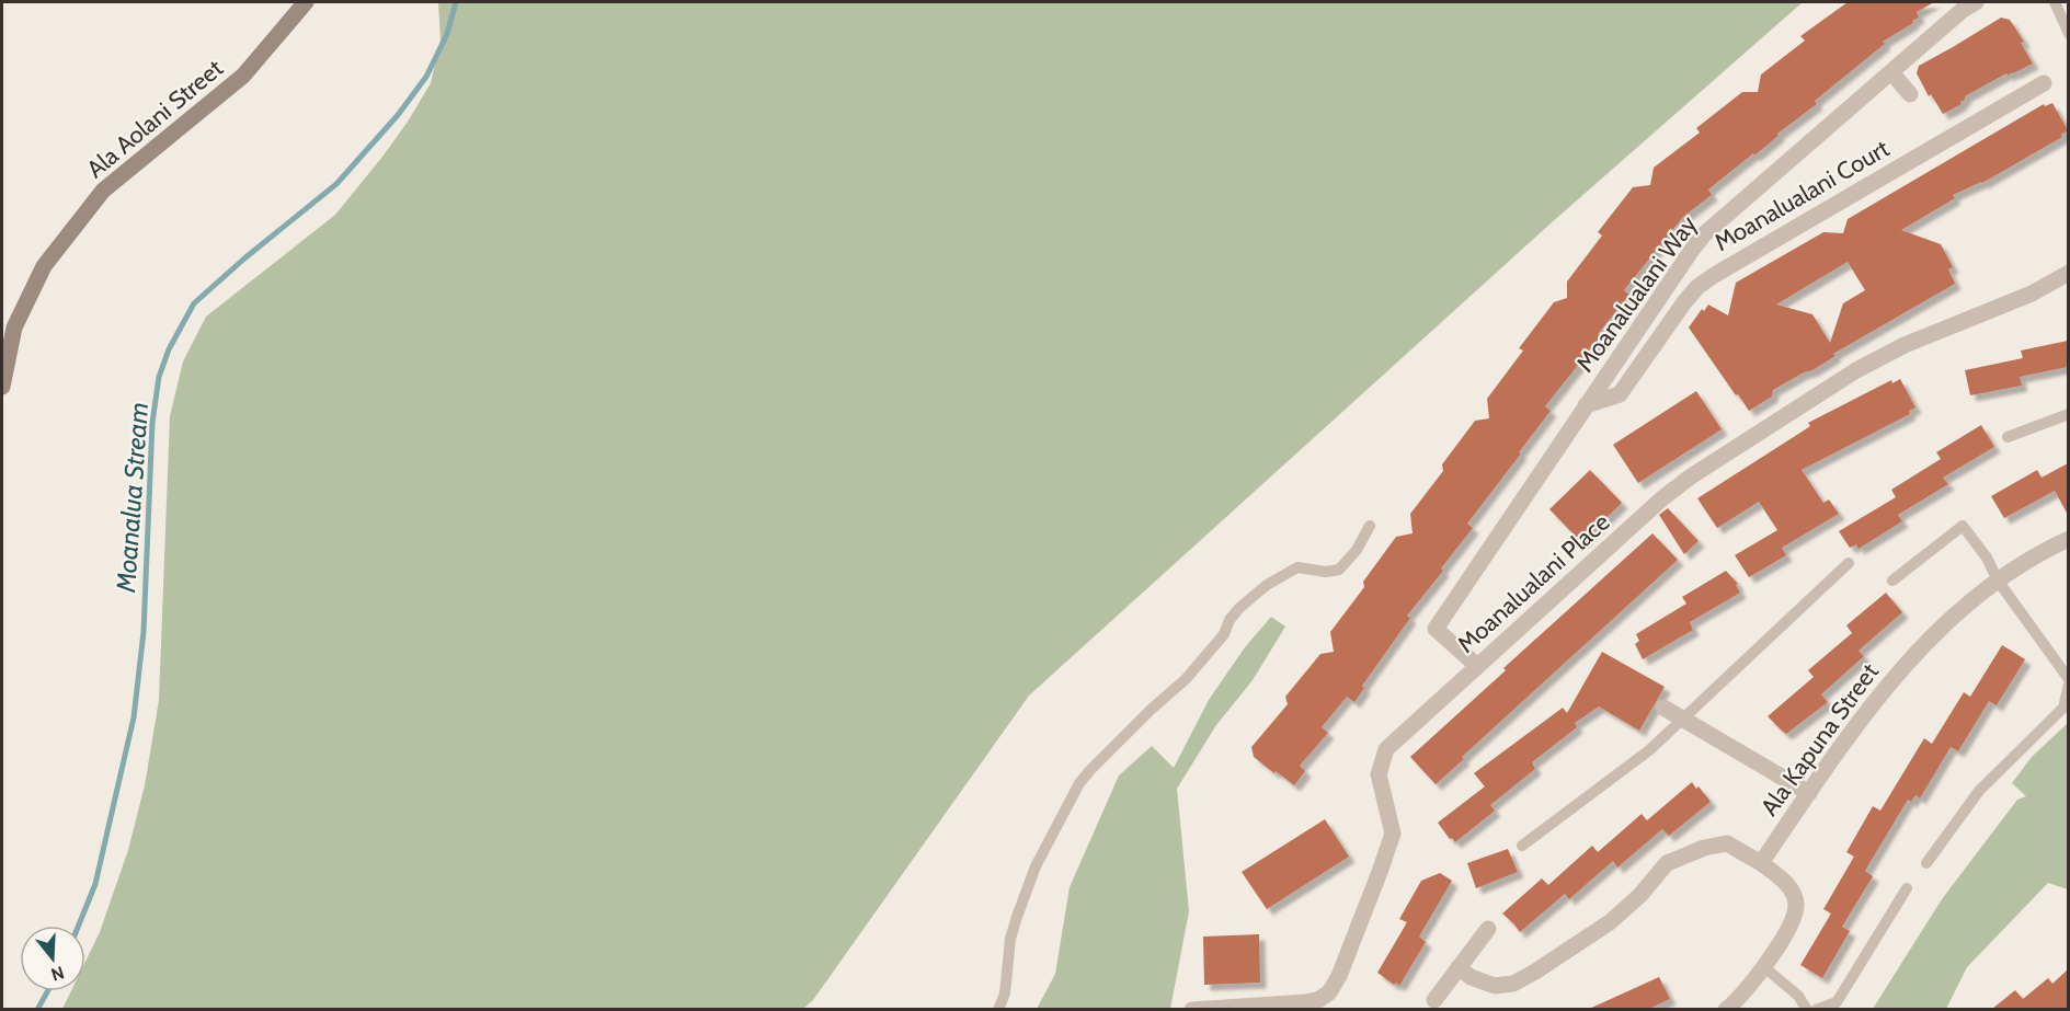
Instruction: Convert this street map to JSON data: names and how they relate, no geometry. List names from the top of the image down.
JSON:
{
  "streets": {
    "street": [
      "Ala Aolani Street",
      "Moanalualani Court",
      "Moanalualani Way",
      "Moanalualani Place",
      "Ala Kapuna Street"
    ]
  },
  "crossings": [
    ["Moanalualani Court", "Moanalualani Way"],
    ["Moanalualani Way", "Moanalualani Place"]
  ],
  "water": ["Moanalua Stream"],
  "north": "bottom"
}
